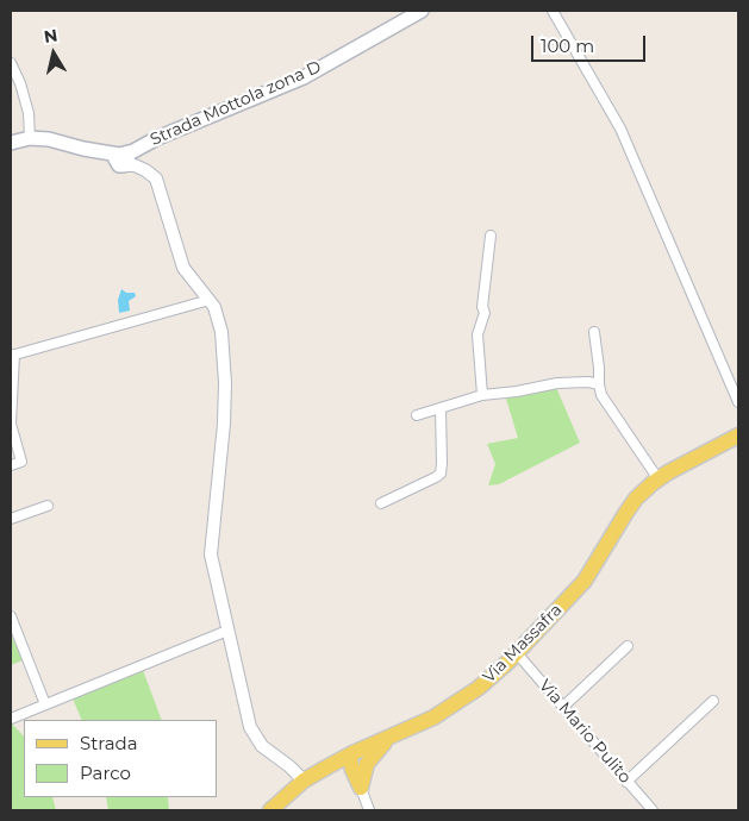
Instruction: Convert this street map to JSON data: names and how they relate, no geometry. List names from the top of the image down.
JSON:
{
  "streets": {
    "main road": ["Strada Mottola zona D", "Via Massafra"],
    "street": ["Via Mario Pulito"]
  },
  "crossings": [
    ["Via Massafra", "Via Mario Pulito"]
  ],
  "legend": ["Strada", "Parco"],
  "scale_bar": "100 m",
  "north": "top"
}
